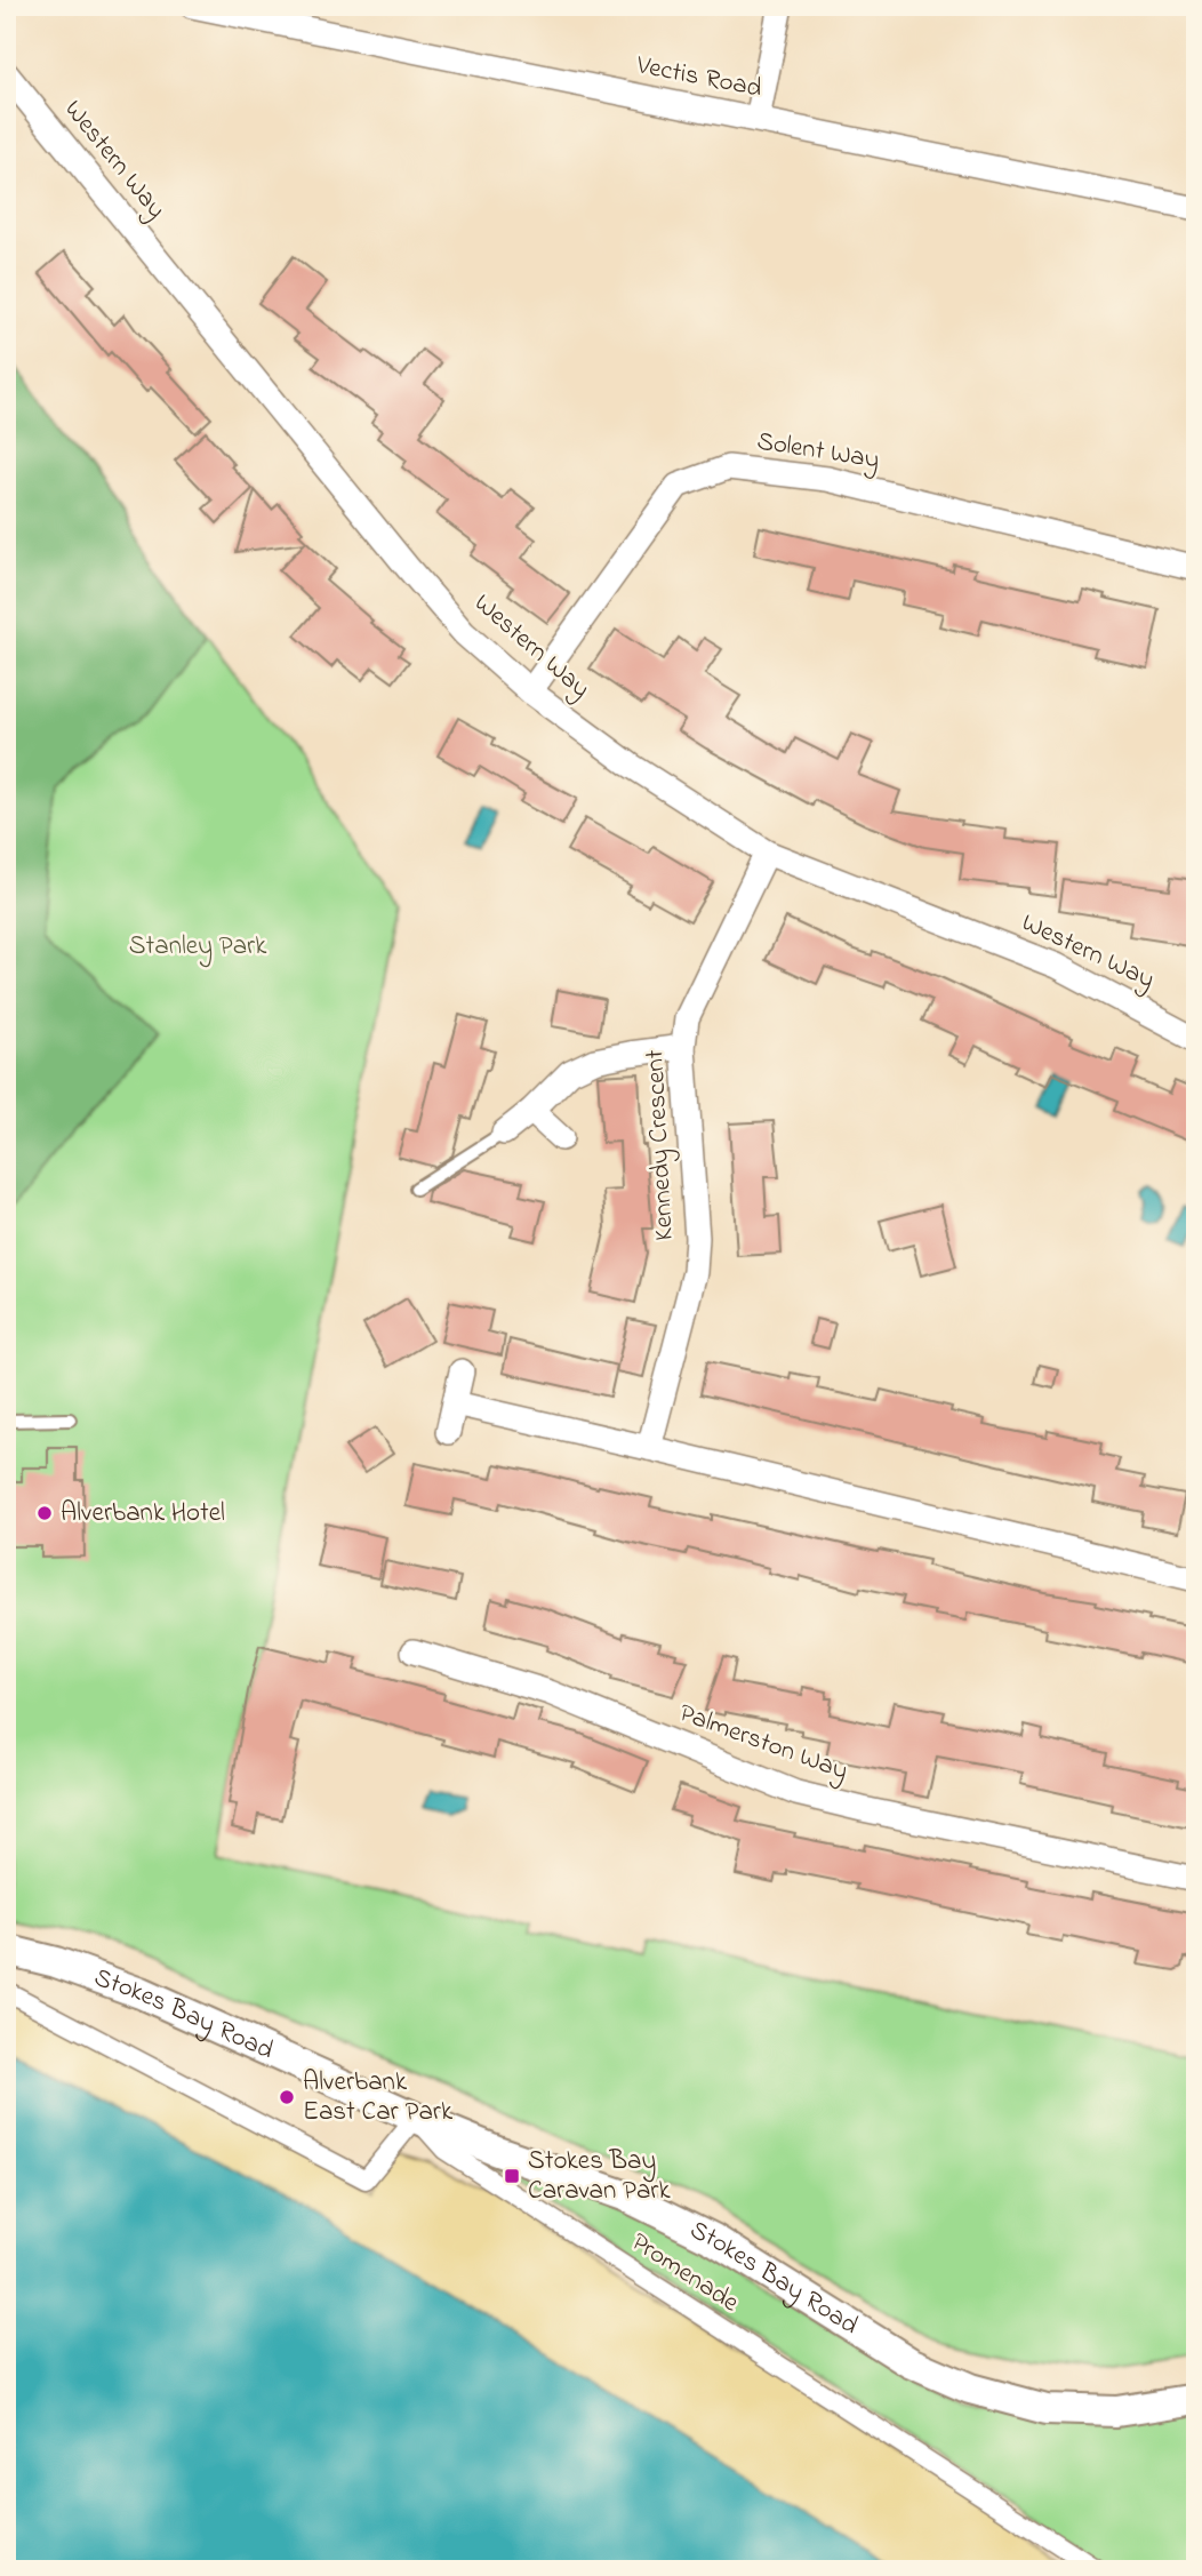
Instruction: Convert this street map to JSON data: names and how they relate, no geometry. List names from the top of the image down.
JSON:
{
  "streets": {
    "street": [
      "Vectis Road",
      "Western Way",
      "Solent Way",
      "Kennedy Crescent",
      "Palmerston Way",
      "Stokes Bay Road",
      "Promenade"
    ]
  },
  "crossings": [
    ["Western Way", "Solent Way"],
    ["Western Way", "Kennedy Crescent"],
    ["Stokes Bay Road", "Promenade"]
  ],
  "parks": ["Stanley Park"],
  "places": {
    "other": ["Alverbank Hotel", "Alverbank East Car Park"],
    "transit": ["Stokes Bay Caravan Park"]
  }
}
